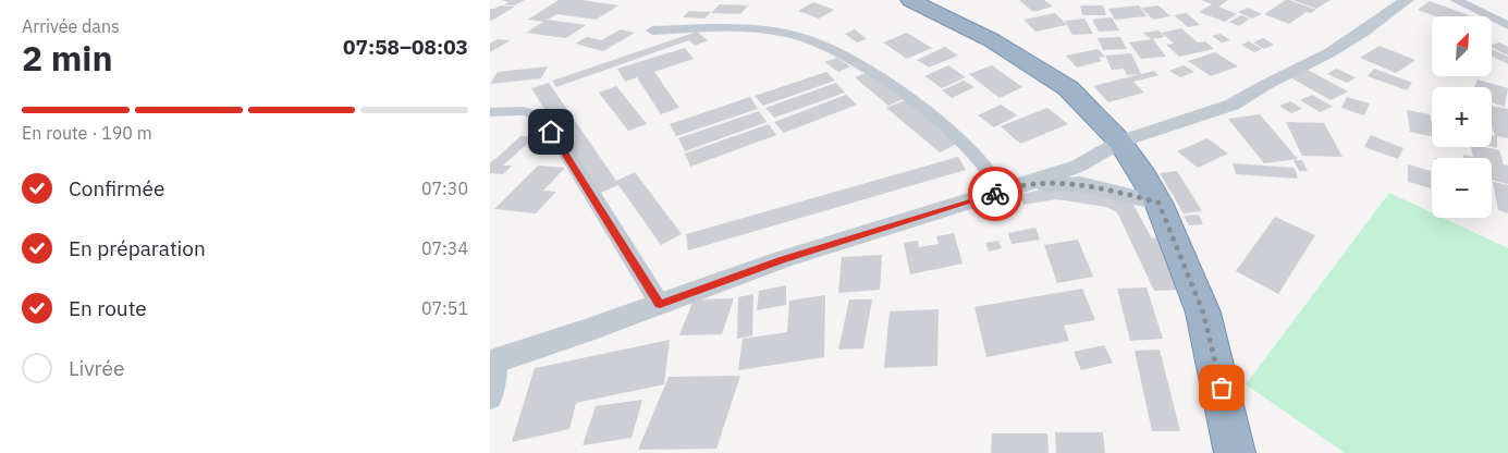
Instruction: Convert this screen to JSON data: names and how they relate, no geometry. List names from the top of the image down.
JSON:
{
  "north": "top right",
  "page": {
    "heading": ["2 min", "Arrivée dans", "07:58–08:03"],
    "map_buttons": ["+", "−"],
    "bar": "En route · 190 m",
    "list": [
      ["Confirmée", "07:30"],
      ["En préparation", "07:34"],
      ["En route", "07:51"],
      "Livrée"
    ]
  }
}
